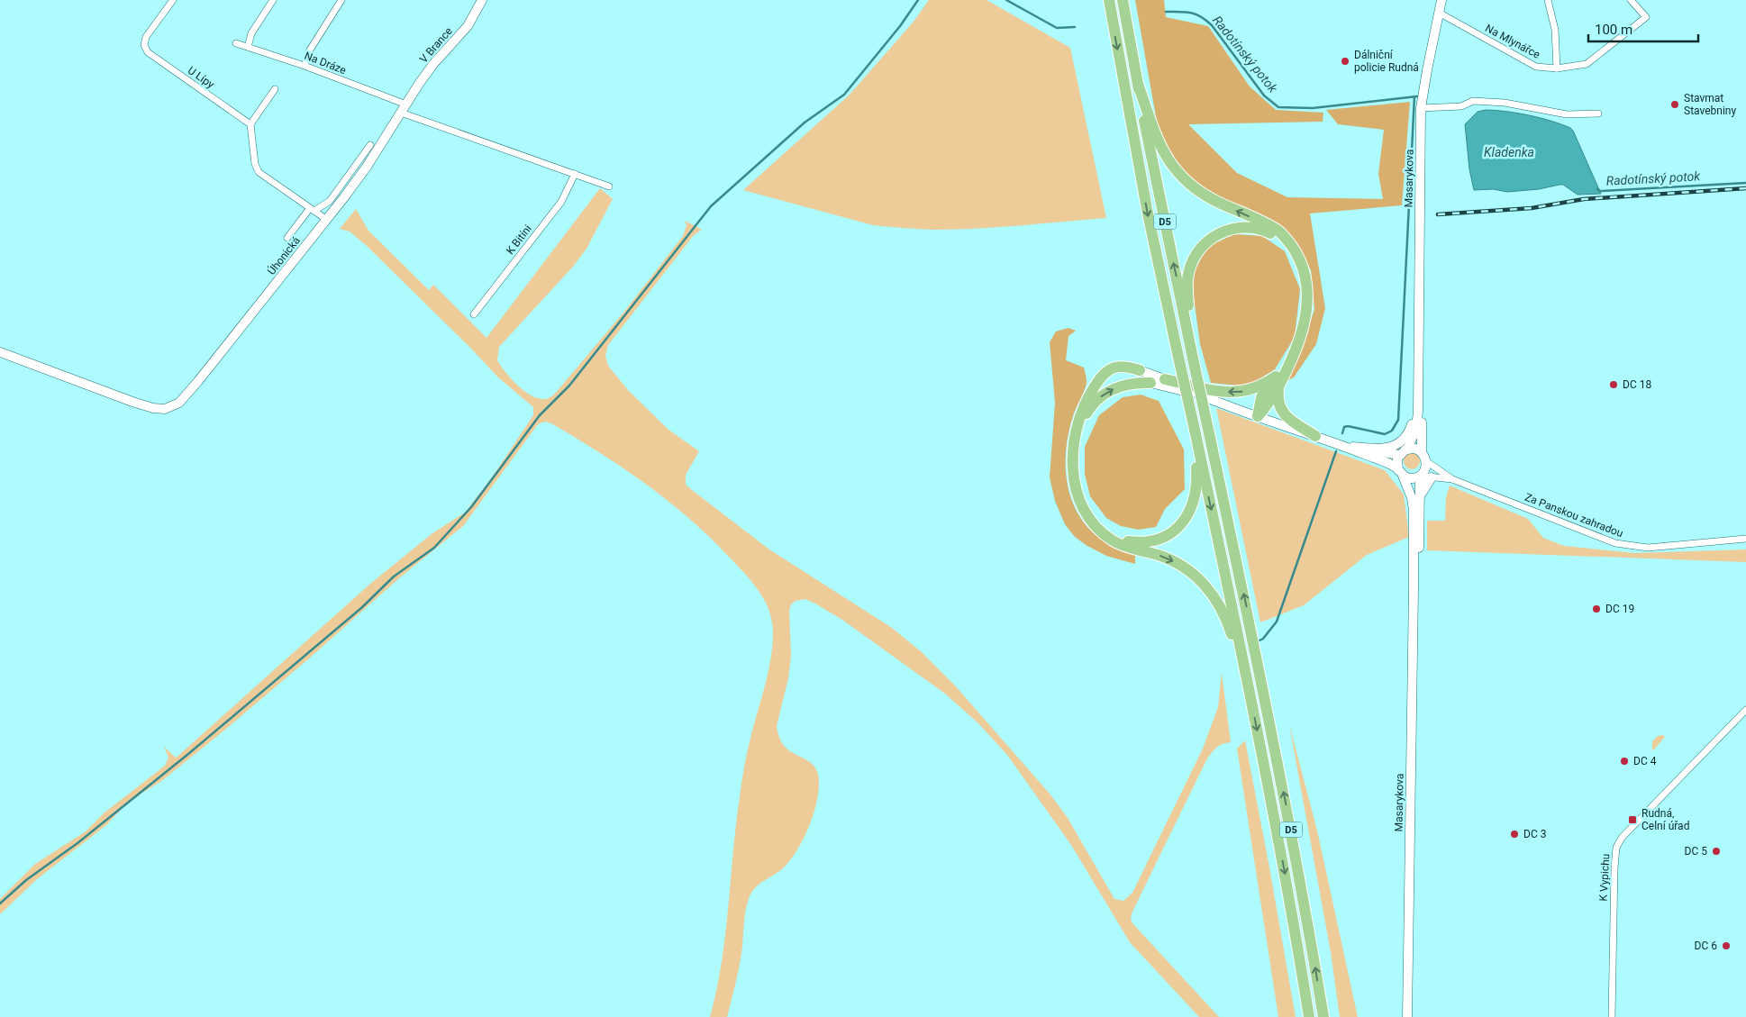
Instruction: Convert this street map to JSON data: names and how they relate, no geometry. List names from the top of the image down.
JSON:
{
  "streets": {
    "highway": ["D5"],
    "main road": ["V Brance", "Masarykova", "Úhonická"],
    "street": [
      "Na Mlynářce",
      "Na Dráze",
      "U Lípy",
      "K Bitíni",
      "Za Panskou zahradou",
      "K Vypichu"
    ]
  },
  "crossings": [
    ["Na Mlynářce", "Masarykova"],
    ["V Brance", "Na Dráze"],
    ["V Brance", "Úhonická"],
    ["Na Dráze", "K Bitíni"],
    ["Na Dráze", "Úhonická"],
    ["Masarykova", "Za Panskou zahradou"]
  ],
  "water": ["Radotínský potok", "Kladenka"],
  "places": {
    "other": [
      "Dálniční policie Rudná",
      "Stavmat Stavebniny",
      "DC 18",
      "DC 19",
      "DC 4",
      "DC 3",
      "DC 5",
      "DC 6"
    ],
    "transit": ["Rudná, Celní úřad"]
  },
  "scale_bar": "100 m"
}
